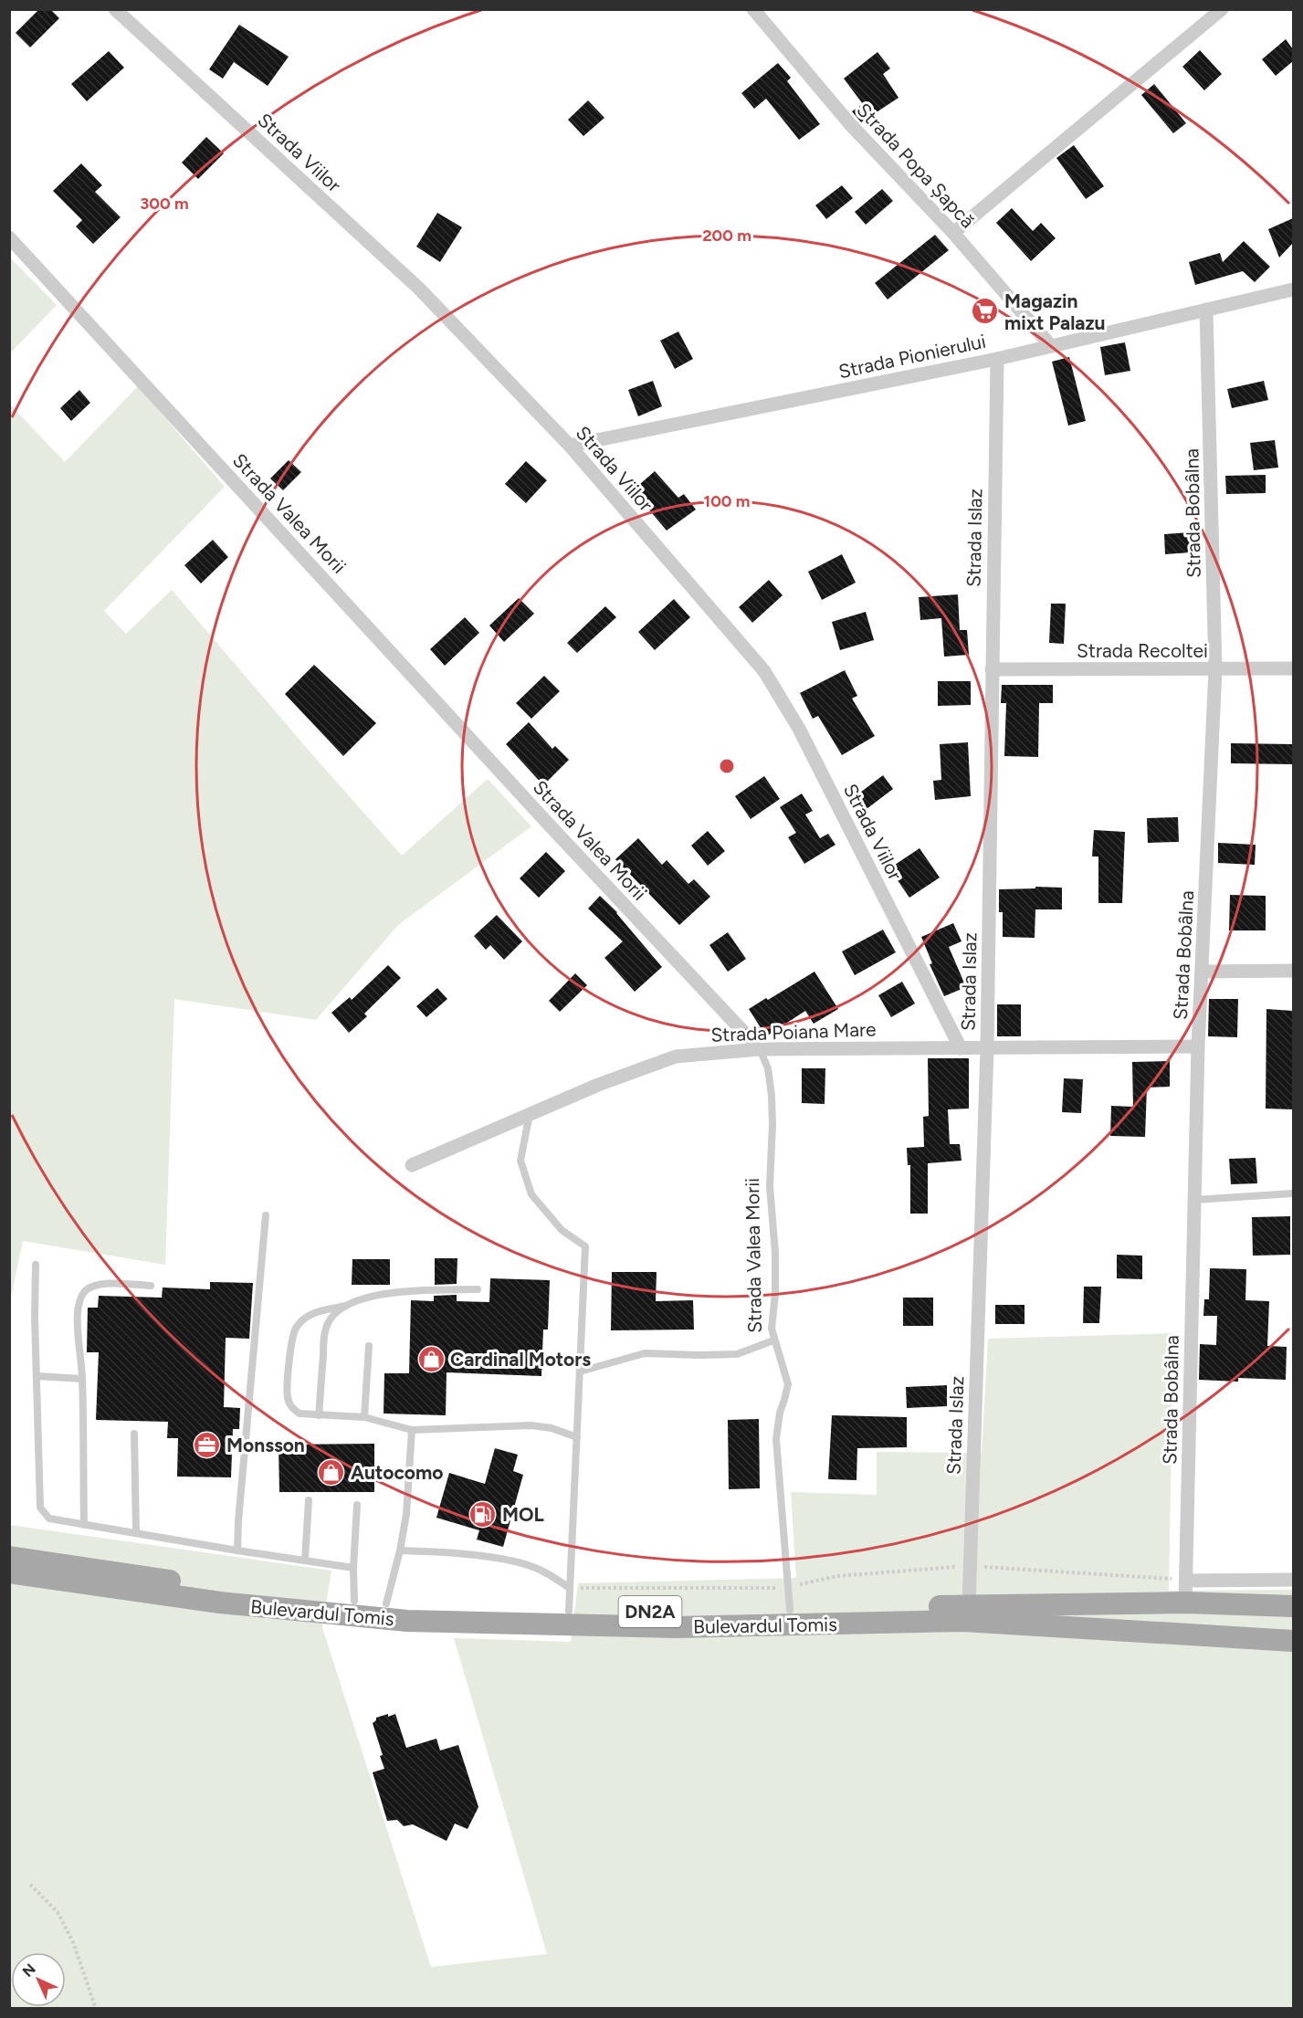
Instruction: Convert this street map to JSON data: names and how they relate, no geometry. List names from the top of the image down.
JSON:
{
  "streets": {
    "main road": ["DN2A", "Bulevardul Tomis"],
    "street": [
      "Strada Viilor",
      "Strada Popa Șapcă",
      "Strada Pionierului",
      "Strada Valea Morii",
      "Strada Bobâlna",
      "Strada Islaz",
      "Strada Recoltei",
      "Strada Poiana Mare"
    ]
  },
  "crossings": [
    ["Strada Viilor", "Strada Pionierului"],
    ["Strada Viilor", "Strada Poiana Mare"],
    ["Strada Popa Șapcă", "Strada Pionierului"],
    ["Strada Pionierului", "Strada Bobâlna"],
    ["Strada Pionierului", "Strada Islaz"],
    ["Strada Valea Morii", "Strada Poiana Mare"],
    ["Strada Valea Morii", "Bulevardul Tomis"],
    ["Strada Bobâlna", "Strada Recoltei"],
    ["Strada Bobâlna", "Strada Poiana Mare"],
    ["Strada Bobâlna", "Bulevardul Tomis"],
    ["Strada Islaz", "Strada Recoltei"],
    ["Strada Islaz", "Strada Poiana Mare"],
    ["Strada Islaz", "Bulevardul Tomis"]
  ],
  "places": {
    "supermarket": ["Magazin mixt Palazu"],
    "shop": ["Cardinal Motors", "Autocomo"],
    "office": ["Monsson"],
    "fuel station": ["MOL"]
  },
  "north": "top left",
  "rings": ["300 m", "200 m", "100 m"]
}
